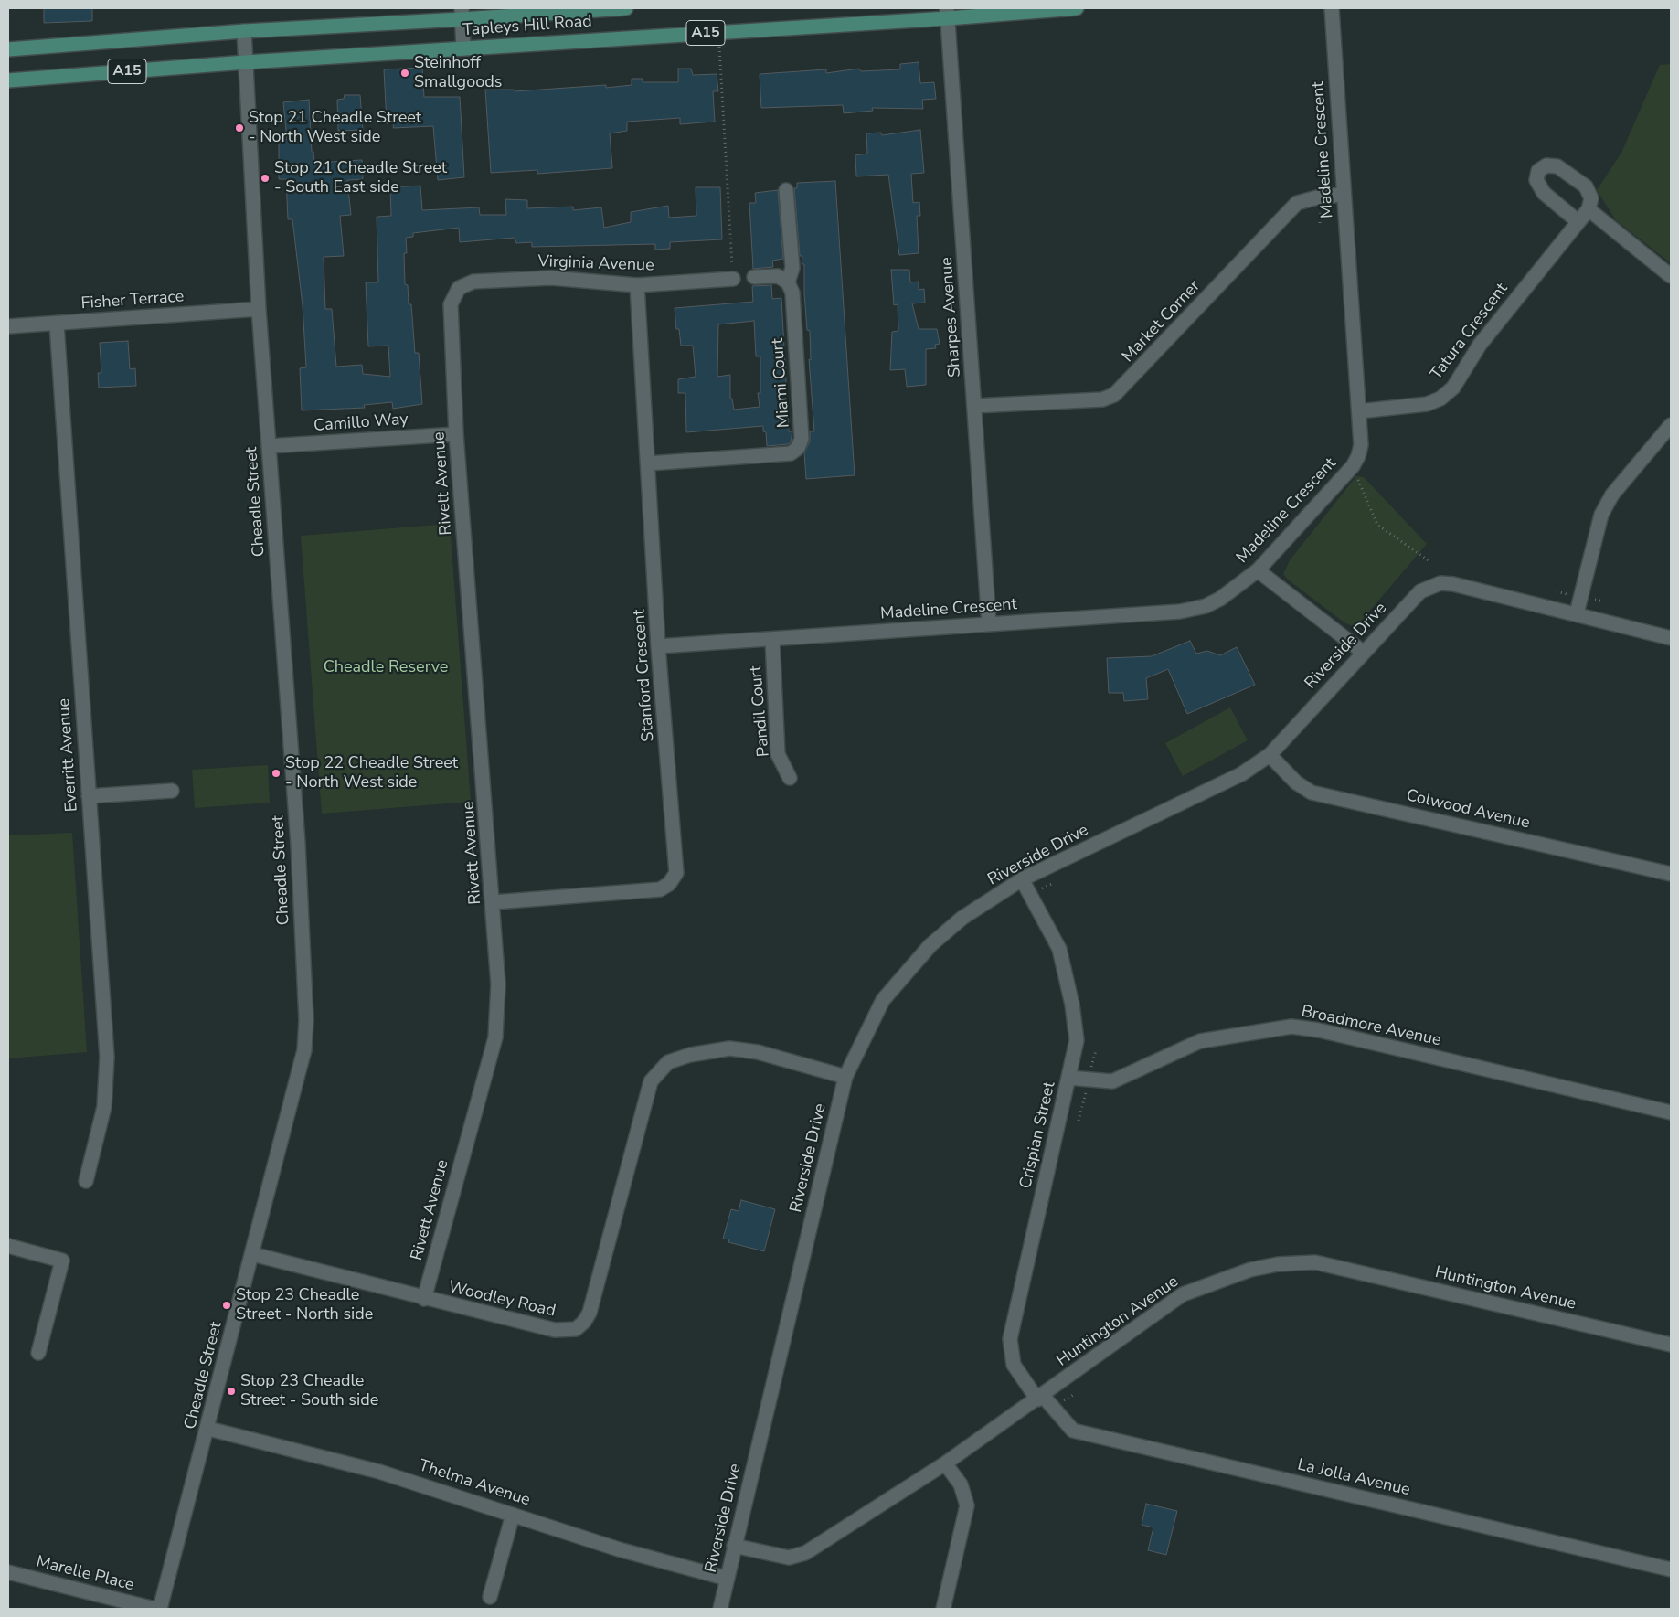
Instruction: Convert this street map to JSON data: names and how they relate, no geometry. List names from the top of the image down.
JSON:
{
  "streets": {
    "main road": ["Tapleys Hill Road", "A15"],
    "street": [
      "Madeline Crescent",
      "Virginia Avenue",
      "Fisher Terrace",
      "Sharpes Avenue",
      "Market Corner",
      "Tatura Crescent",
      "Miami Court",
      "Camillo Way",
      "Rivett Avenue",
      "Cheadle Street",
      "Riverside Drive",
      "Stanford Crescent",
      "Pandil Court",
      "Everritt Avenue",
      "Colwood Avenue",
      "Broadmore Avenue",
      "Crispian Street",
      "Huntington Avenue",
      "Woodley Road",
      "La Jolla Avenue",
      "Thelma Avenue",
      "Marelle Place"
    ]
  },
  "crossings": [
    ["Tapleys Hill Road", "Sharpes Avenue"],
    ["Tapleys Hill Road", "Cheadle Street"],
    ["Madeline Crescent", "Sharpes Avenue"],
    ["Madeline Crescent", "Market Corner"],
    ["Madeline Crescent", "Tatura Crescent"],
    ["Madeline Crescent", "Stanford Crescent"],
    ["Madeline Crescent", "Pandil Court"],
    ["Virginia Avenue", "Rivett Avenue"],
    ["Virginia Avenue", "Stanford Crescent"],
    ["Fisher Terrace", "Cheadle Street"],
    ["Fisher Terrace", "Everritt Avenue"],
    ["Sharpes Avenue", "Market Corner"],
    ["Miami Court", "Stanford Crescent"],
    ["Camillo Way", "Rivett Avenue"],
    ["Camillo Way", "Cheadle Street"],
    ["Rivett Avenue", "Stanford Crescent"],
    ["Rivett Avenue", "Woodley Road"],
    ["Cheadle Street", "Woodley Road"],
    ["Cheadle Street", "Thelma Avenue"],
    ["Riverside Drive", "Colwood Avenue"],
    ["Riverside Drive", "Crispian Street"],
    ["Riverside Drive", "Huntington Avenue"],
    ["Riverside Drive", "Woodley Road"],
    ["Riverside Drive", "Thelma Avenue"],
    ["Broadmore Avenue", "Crispian Street"],
    ["Crispian Street", "Huntington Avenue"],
    ["Crispian Street", "La Jolla Avenue"],
    ["Huntington Avenue", "La Jolla Avenue"]
  ],
  "parks": ["Cheadle Reserve"],
  "places": [
    "Steinhoff Smallgoods",
    "Stop 21 Cheadle Street - North West side",
    "Stop 21 Cheadle Street - South East side",
    "Stop 22 Cheadle Street - North West side",
    "Stop 23 Cheadle Street - North side",
    "Stop 23 Cheadle Street - South side"
  ]
}
